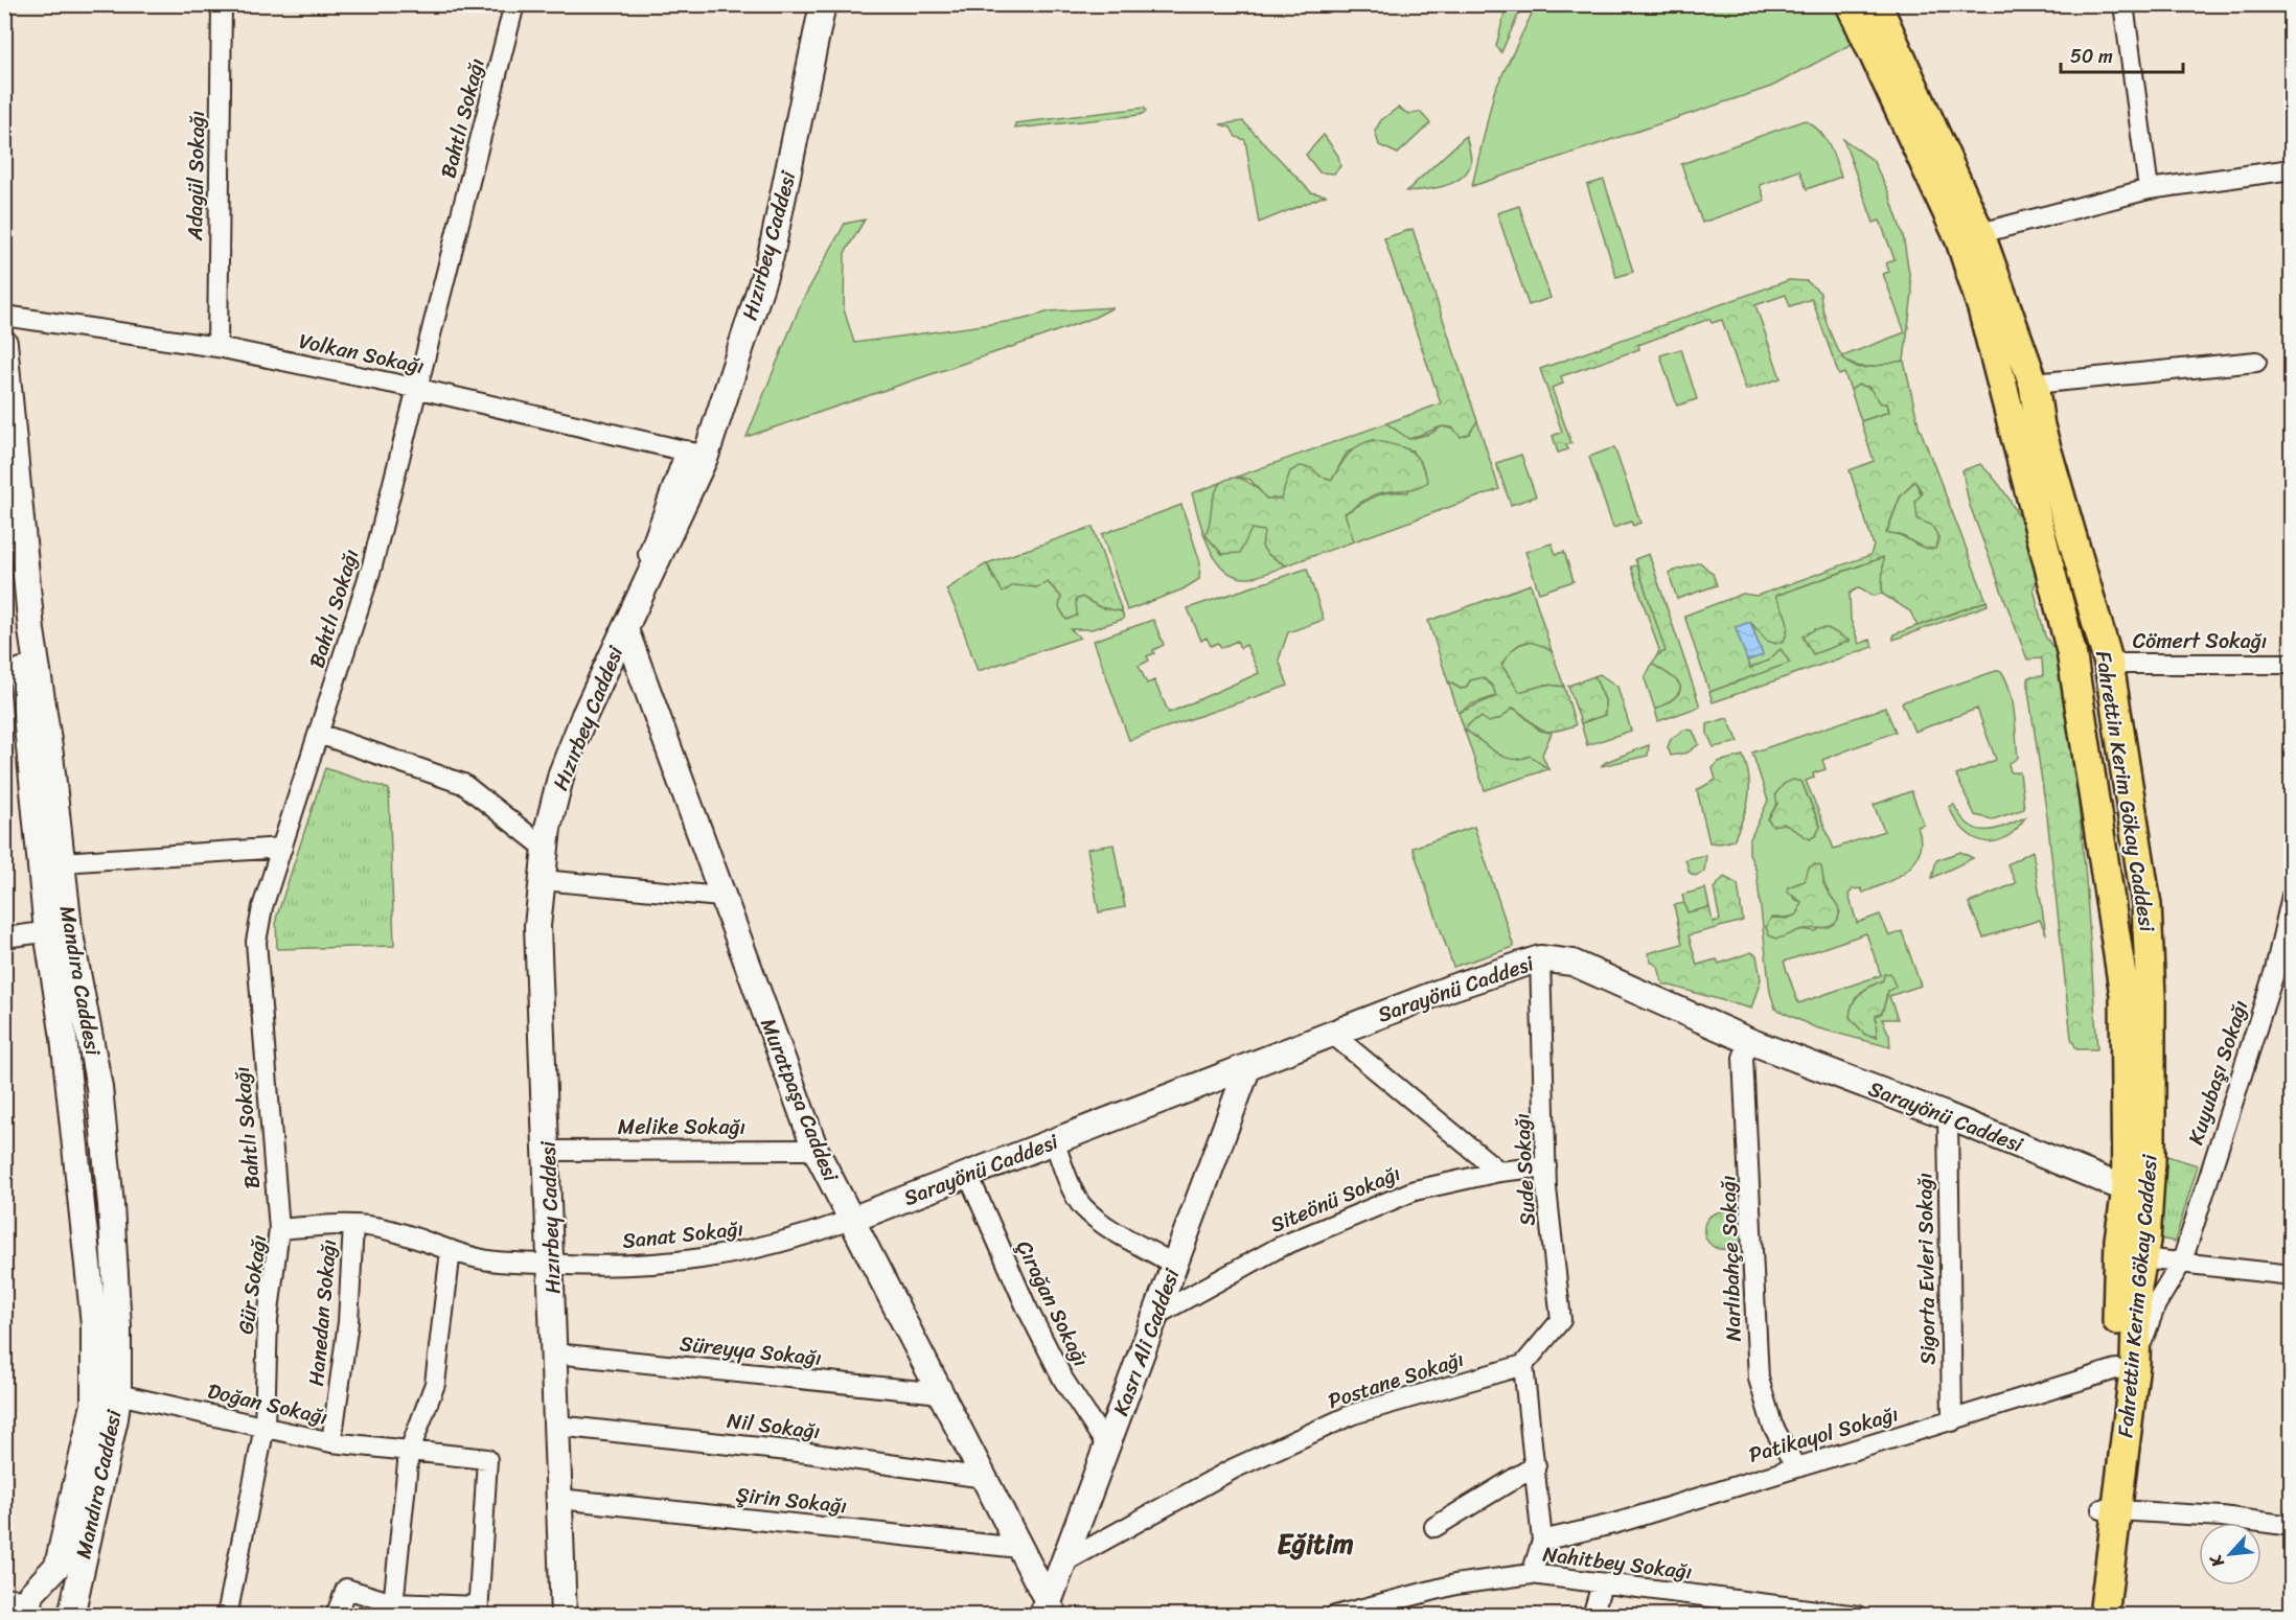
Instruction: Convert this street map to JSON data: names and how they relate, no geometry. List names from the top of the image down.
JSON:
{
  "streets": {
    "main road": ["Fahrettin Kerim Gökay Caddesi"],
    "street": [
      "Bahtlı Sokağı",
      "Adagül Sokağı",
      "Hızırbey Caddesi",
      "Volkan Sokağı",
      "Cömert Sokağı",
      "Mandıra Caddesi",
      "Sarayönü Caddesi",
      "Kuyubaşı Sokağı",
      "Muratpaşa Caddesi",
      "Melike Sokağı",
      "Sude Sokağı",
      "Siteönü Sokağı",
      "Sanat Sokağı",
      "Narlıbahçe Sokağı",
      "Sigorta Evleri Sokağı",
      "Gür Sokağı",
      "Çırağan Sokağı",
      "Hanedan Sokağı",
      "Kasrı Ali Caddesi",
      "Süreyya Sokağı",
      "Postane Sokağı",
      "Doğan Sokağı",
      "Nil Sokağı",
      "Patikayol Sokağı",
      "Şirin Sokağı",
      "Nahitbey Sokağı"
    ]
  },
  "crossings": [
    ["Bahtlı Sokağı", "Volkan Sokağı"],
    ["Bahtlı Sokağı", "Gür Sokağı"],
    ["Adagül Sokağı", "Volkan Sokağı"],
    ["Hızırbey Caddesi", "Volkan Sokağı"],
    ["Hızırbey Caddesi", "Muratpaşa Caddesi"],
    ["Hızırbey Caddesi", "Melike Sokağı"],
    ["Hızırbey Caddesi", "Sanat Sokağı"],
    ["Hızırbey Caddesi", "Gür Sokağı"],
    ["Hızırbey Caddesi", "Süreyya Sokağı"],
    ["Hızırbey Caddesi", "Nil Sokağı"],
    ["Hızırbey Caddesi", "Şirin Sokağı"],
    ["Cömert Sokağı", "Fahrettin Kerim Gökay Caddesi"],
    ["Fahrettin Kerim Gökay Caddesi", "Sarayönü Caddesi"],
    ["Fahrettin Kerim Gökay Caddesi", "Kuyubaşı Sokağı"],
    ["Fahrettin Kerim Gökay Caddesi", "Patikayol Sokağı"],
    ["Mandıra Caddesi", "Doğan Sokağı"],
    ["Sarayönü Caddesi", "Muratpaşa Caddesi"],
    ["Sarayönü Caddesi", "Sude Sokağı"],
    ["Sarayönü Caddesi", "Sanat Sokağı"],
    ["Sarayönü Caddesi", "Narlıbahçe Sokağı"],
    ["Sarayönü Caddesi", "Sigorta Evleri Sokağı"],
    ["Sarayönü Caddesi", "Çırağan Sokağı"],
    ["Sarayönü Caddesi", "Kasrı Ali Caddesi"],
    ["Kuyubaşı Sokağı", "Patikayol Sokağı"],
    ["Muratpaşa Caddesi", "Melike Sokağı"],
    ["Muratpaşa Caddesi", "Sanat Sokağı"],
    ["Muratpaşa Caddesi", "Kasrı Ali Caddesi"],
    ["Muratpaşa Caddesi", "Süreyya Sokağı"],
    ["Muratpaşa Caddesi", "Nil Sokağı"],
    ["Muratpaşa Caddesi", "Şirin Sokağı"],
    ["Sude Sokağı", "Siteönü Sokağı"],
    ["Sude Sokağı", "Postane Sokağı"],
    ["Siteönü Sokağı", "Kasrı Ali Caddesi"],
    ["Sanat Sokağı", "Gür Sokağı"],
    ["Narlıbahçe Sokağı", "Patikayol Sokağı"],
    ["Sigorta Evleri Sokağı", "Patikayol Sokağı"],
    ["Gür Sokağı", "Hanedan Sokağı"],
    ["Gür Sokağı", "Doğan Sokağı"],
    ["Çırağan Sokağı", "Kasrı Ali Caddesi"],
    ["Hanedan Sokağı", "Doğan Sokağı"],
    ["Kasrı Ali Caddesi", "Postane Sokağı"]
  ],
  "districts": ["Eğitim"],
  "scale_bar": "50 m",
  "north": "bottom left"
}
